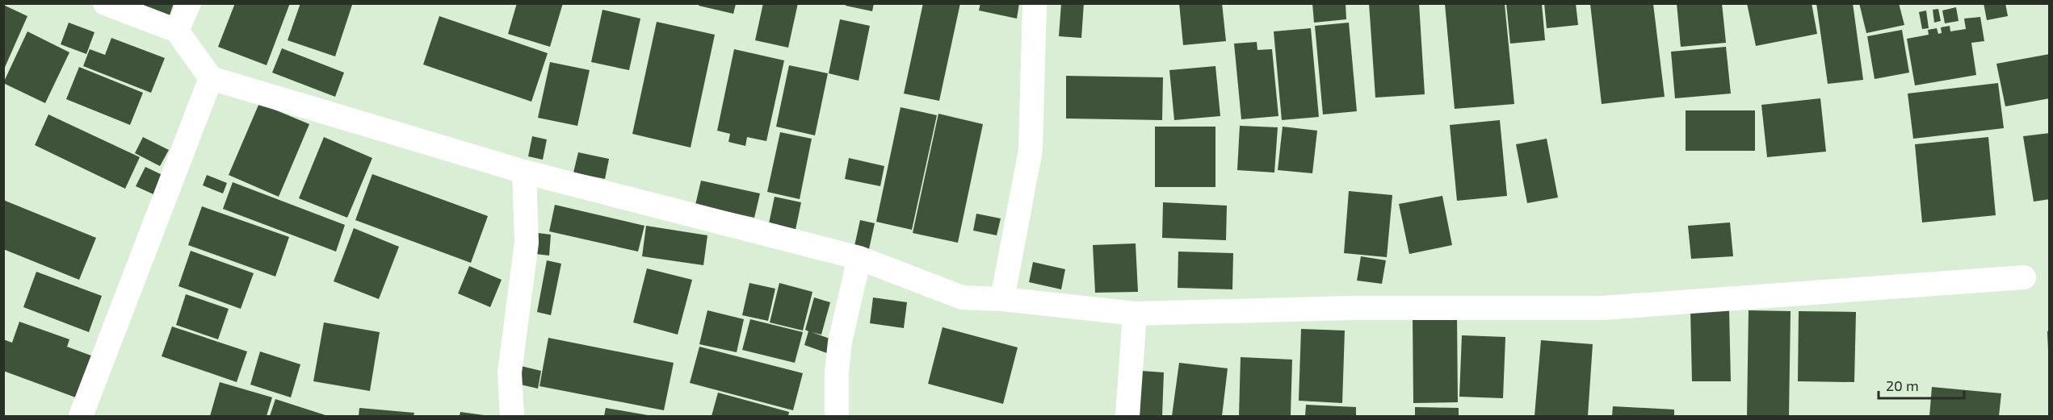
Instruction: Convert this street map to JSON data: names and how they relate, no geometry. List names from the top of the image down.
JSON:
{
  "scale_bar": "20 m"
}
